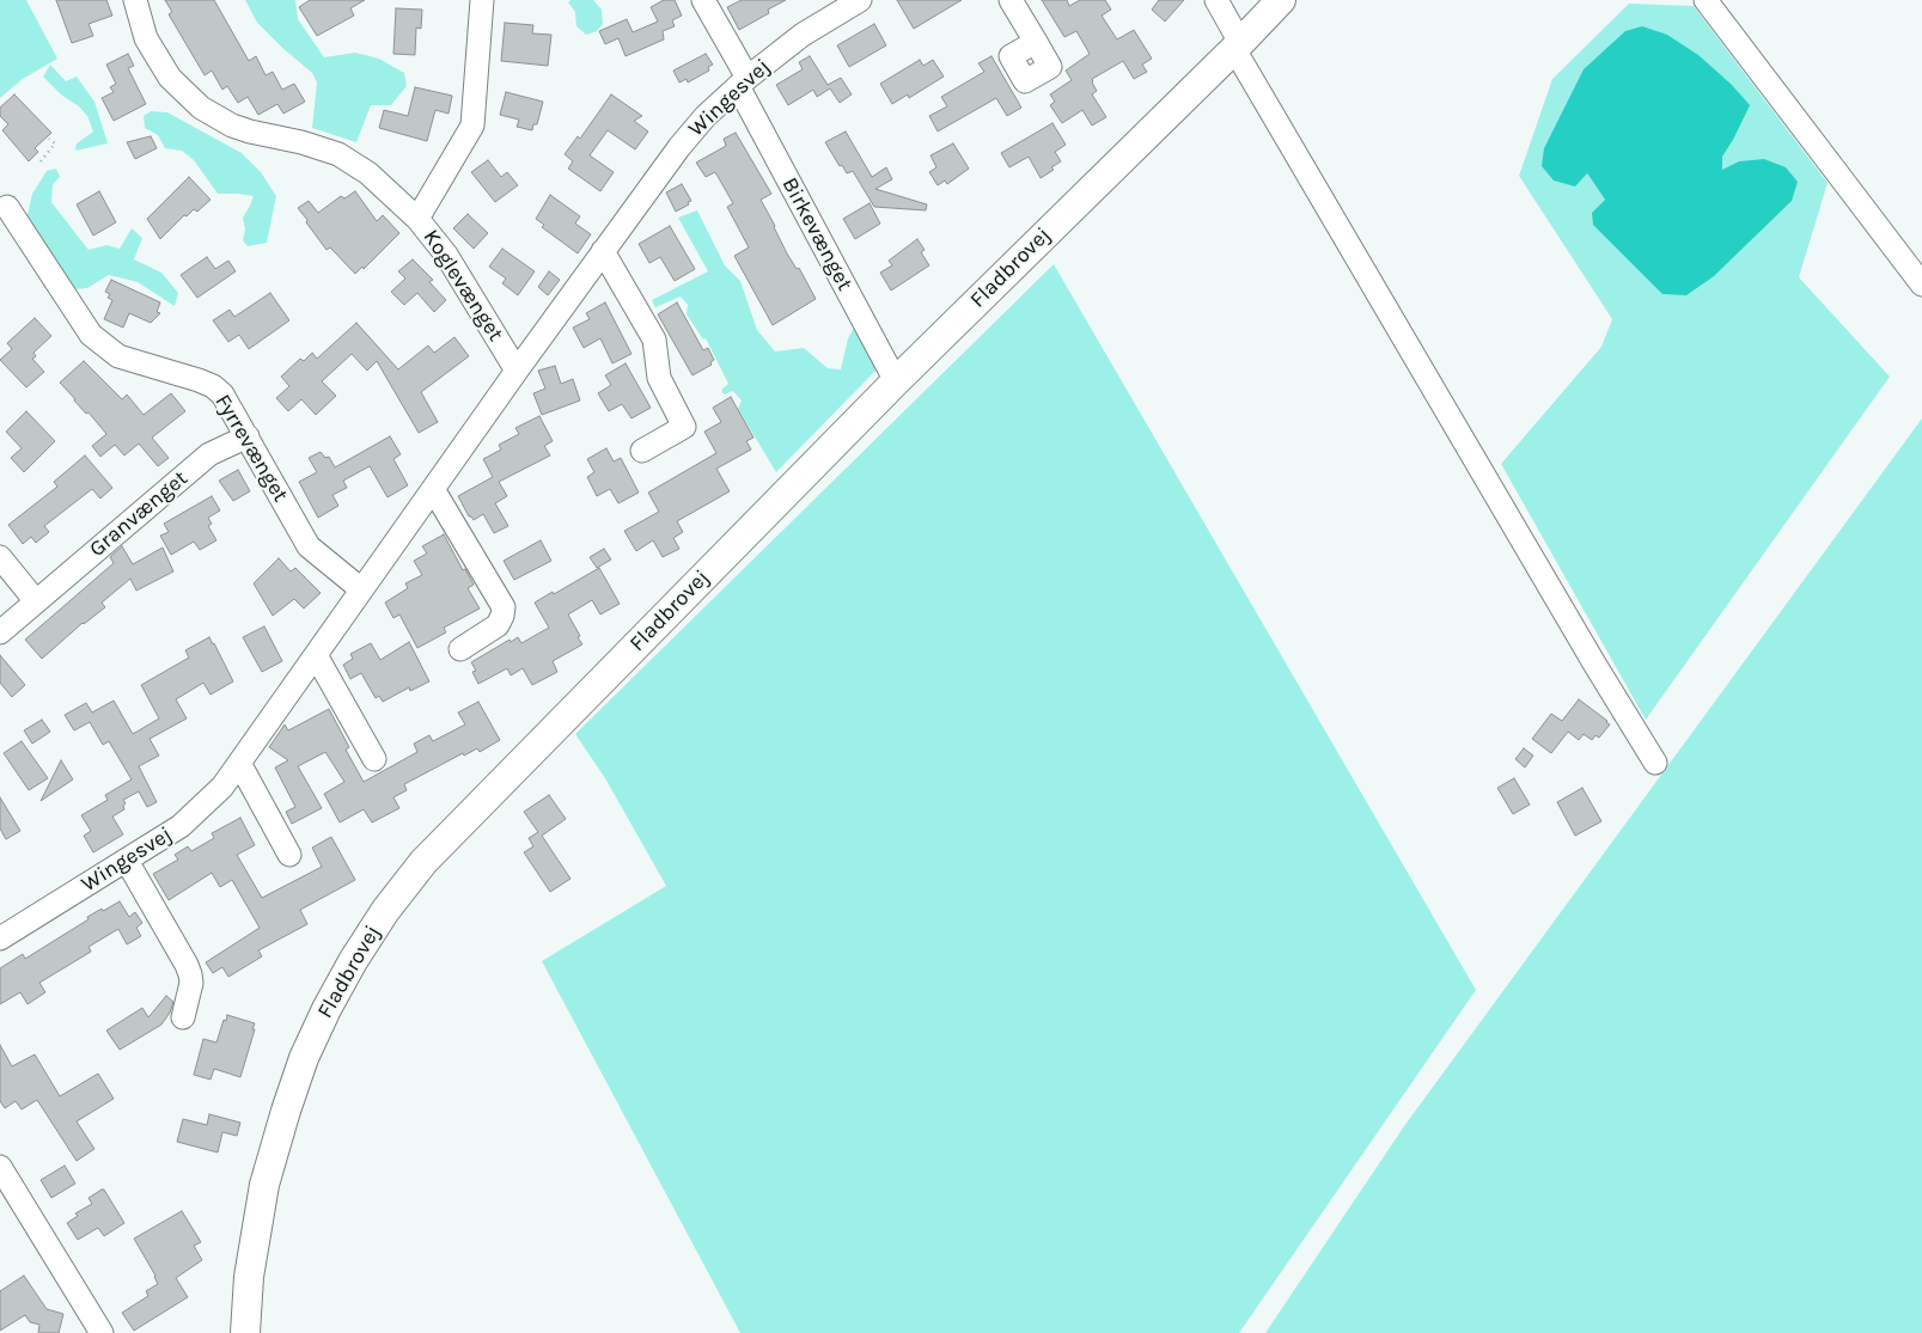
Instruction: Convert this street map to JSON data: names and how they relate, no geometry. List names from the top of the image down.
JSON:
{
  "streets": {
    "main road": ["Fladbrovej"],
    "street": [
      "Wingesvej",
      "Birkevænget",
      "Koglevænget",
      "Fyrrevænget",
      "Granvænget"
    ]
  },
  "crossings": [
    ["Wingesvej", "Birkevænget"],
    ["Wingesvej", "Koglevænget"],
    ["Wingesvej", "Fyrrevænget"],
    ["Birkevænget", "Fladbrovej"],
    ["Fyrrevænget", "Granvænget"]
  ]
}
